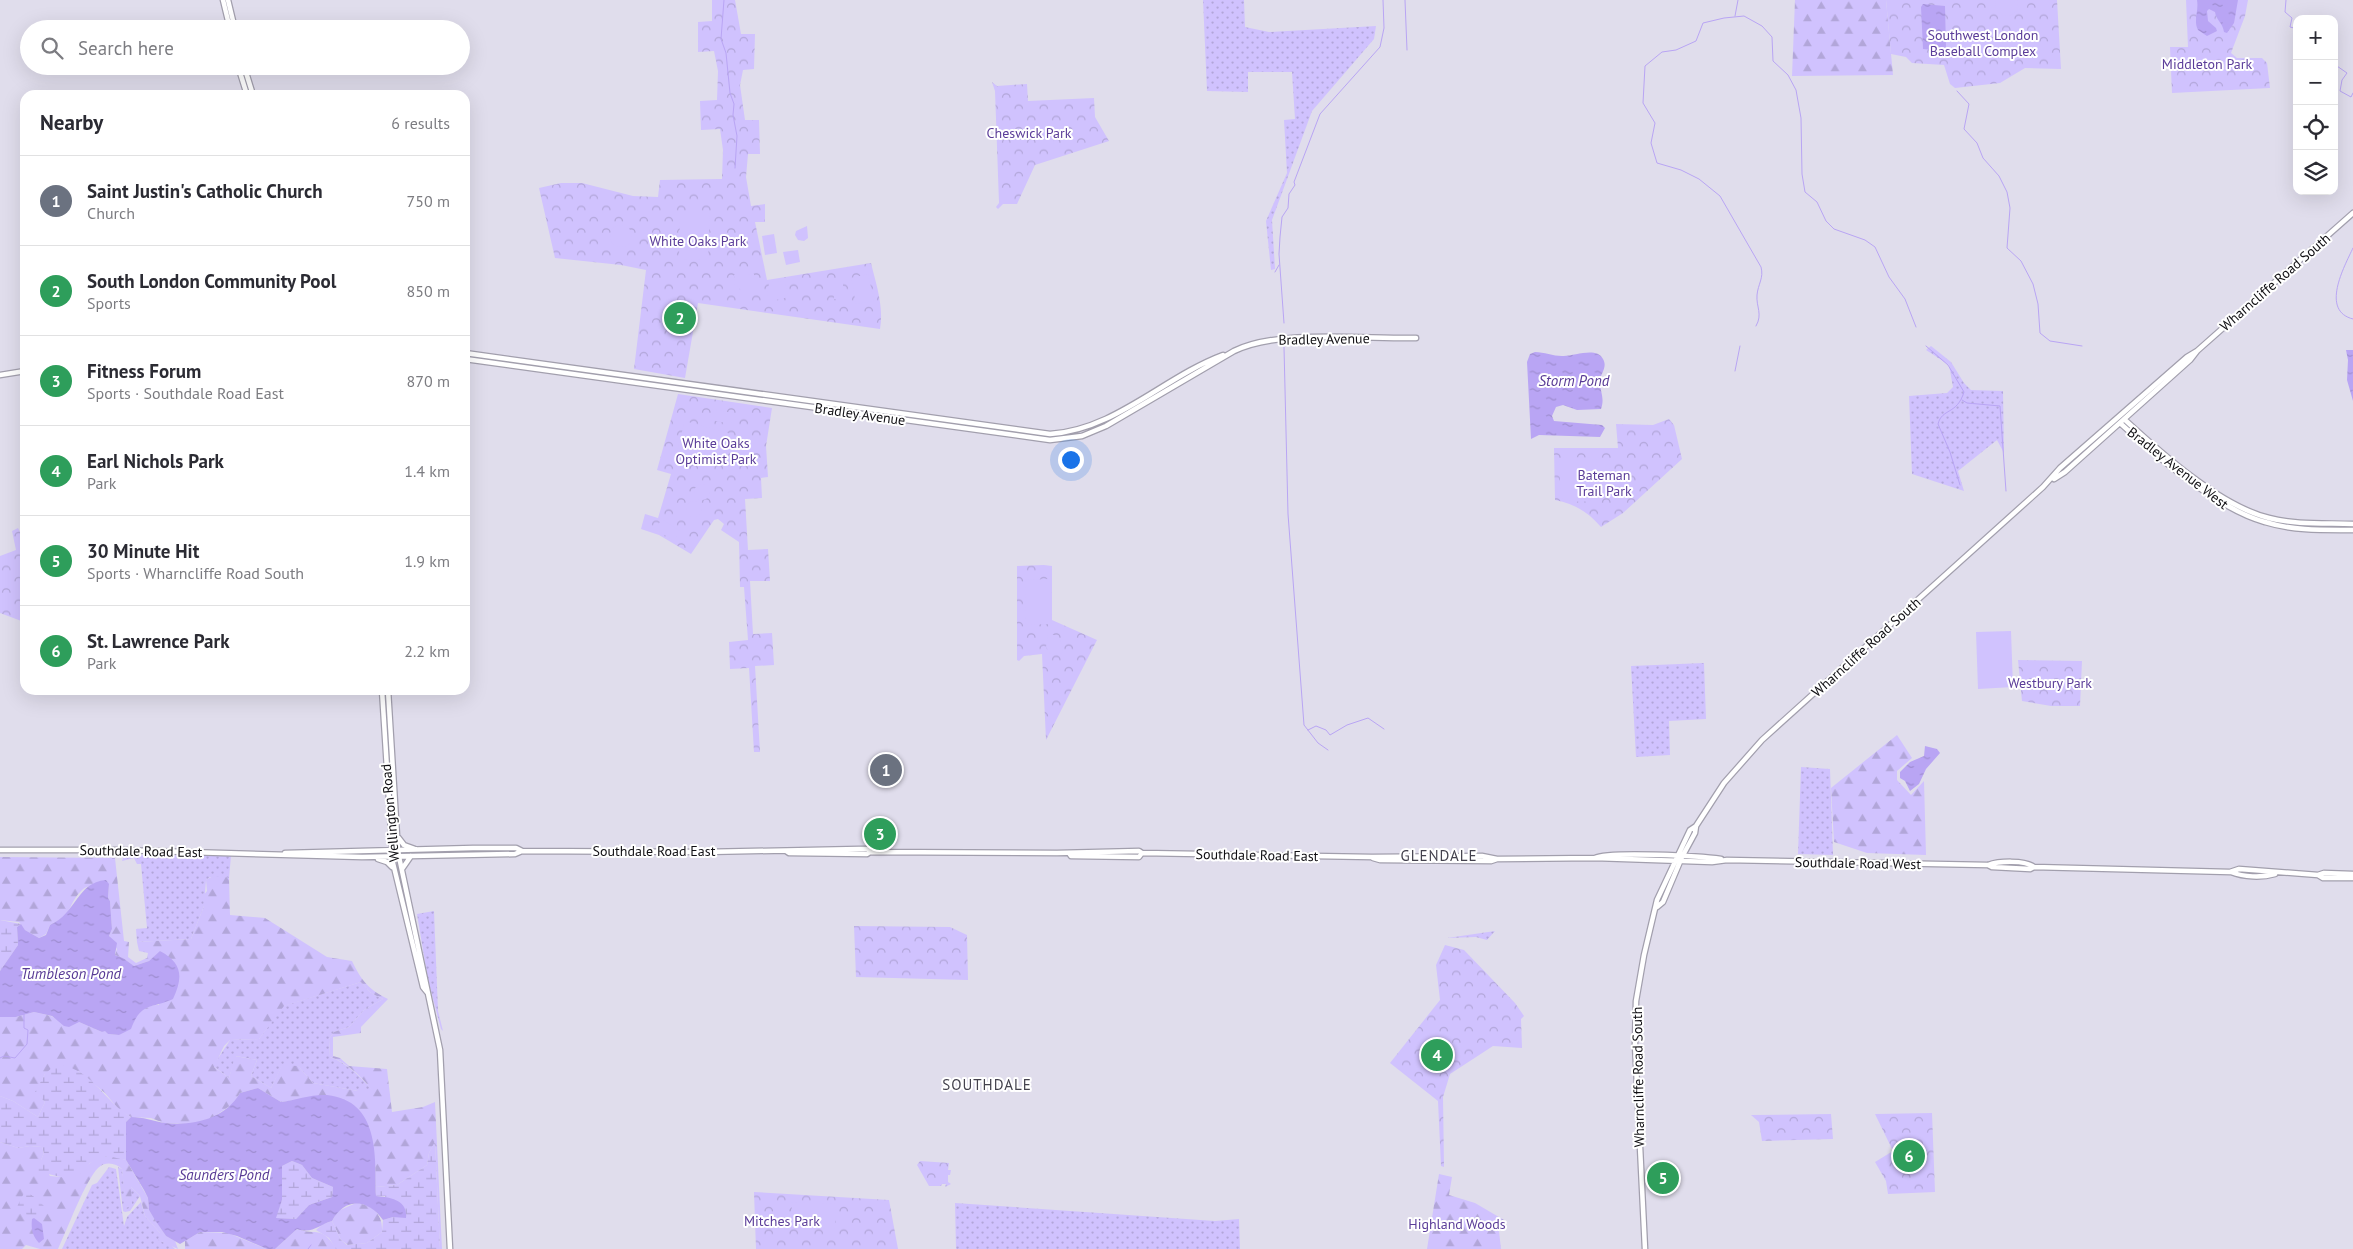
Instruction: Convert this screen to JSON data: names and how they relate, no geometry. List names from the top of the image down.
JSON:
{
  "streets": {
    "main road": [
      "Wharncliffe Road South",
      "Bradley Avenue",
      "Bradley Avenue West",
      "Wellington Road",
      "Southdale Road East",
      "Southdale Road West"
    ]
  },
  "crossings": [
    ["Wharncliffe Road South", "Bradley Avenue West"],
    ["Wharncliffe Road South", "Southdale Road East"],
    ["Wharncliffe Road South", "Southdale Road West"],
    ["Wellington Road", "Southdale Road East"],
    ["Southdale Road East", "Southdale Road West"]
  ],
  "districts": ["GLENDALE", "SOUTHDALE"],
  "water": ["Storm Pond", "Tumbleson Pond", "Saunders Pond"],
  "parks": [
    "Southwest London Baseball Complex",
    "Middleton Park",
    "Cheswick Park",
    "White Oaks Park",
    "White Oaks Optimist Park",
    "Bateman Trail Park",
    "Westbury Park",
    "Mitches Park",
    "Highland Woods"
  ],
  "page": {
    "map_buttons": ["+", "−"],
    "search": "Search here",
    "heading": ["Nearby", "6 results"],
    "list": [
      {
        "mark": "1",
        "name": "Saint Justin's Catholic Church",
        "note": "Church",
        "value": "750 m"
      },
      {
        "mark": "2",
        "name": "South London Community Pool",
        "note": "Sports",
        "value": "850 m"
      },
      {
        "mark": "3",
        "name": "Fitness Forum",
        "note": "Sports · Southdale Road East",
        "value": "870 m"
      },
      {
        "mark": "4",
        "name": "Earl Nichols Park",
        "note": "Park",
        "value": "1.4 km"
      },
      {
        "mark": "5",
        "name": "30 Minute Hit",
        "note": "Sports · Wharncliffe Road South",
        "value": "1.9 km"
      },
      {
        "mark": "6",
        "name": "St. Lawrence Park",
        "note": "Park",
        "value": "2.2 km"
      }
    ],
    "pins": [
      "2",
      "1",
      "3",
      "4",
      "6",
      "5"
    ]
  }
}
